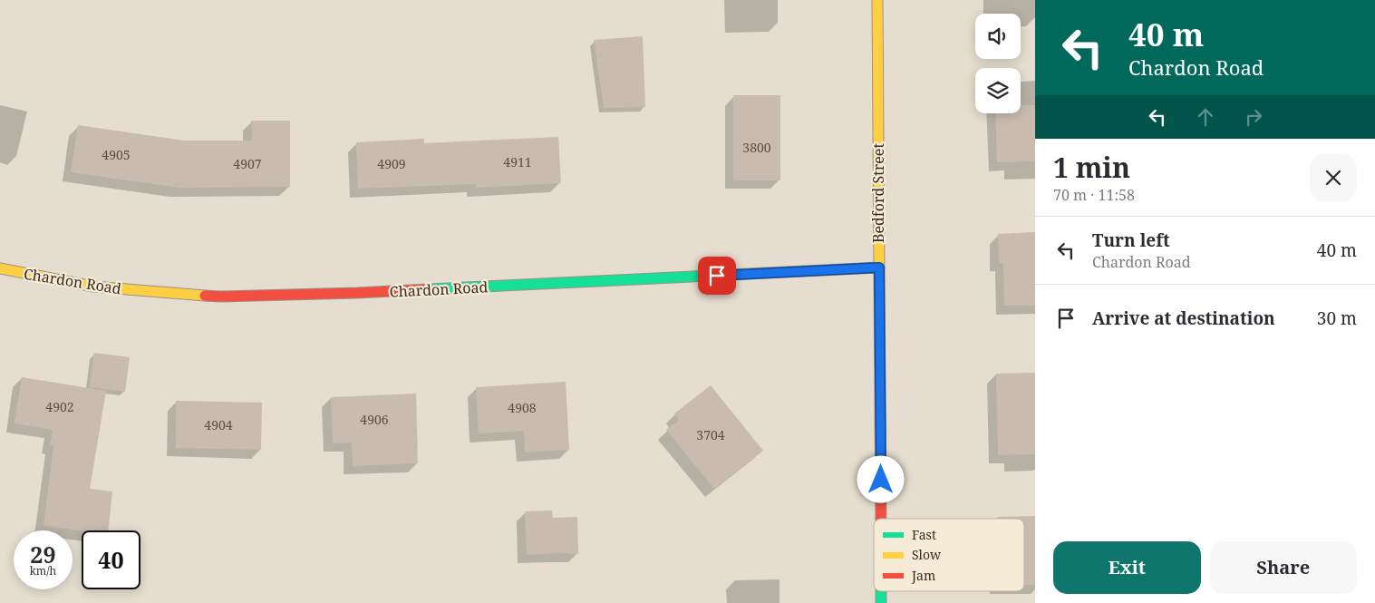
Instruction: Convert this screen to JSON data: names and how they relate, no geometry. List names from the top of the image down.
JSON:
{
  "streets": {
    "street": ["Bedford Street", "Chardon Road"]
  },
  "crossings": [
    ["Bedford Street", "Chardon Road"]
  ],
  "house_numbers": [
    "3800",
    "4905",
    "4911",
    "4907",
    "4909",
    "4902",
    "4908",
    "4906",
    "4904",
    "3704"
  ],
  "legend": ["Fast", "Slow", "Jam"],
  "page": {
    "turn": ["40 m", "Chardon Road"],
    "heading": ["1 min", "70 m · 11:58"],
    "list": [
      {
        "name": "Turn left",
        "note": "Chardon Road",
        "value": "40 m"
      },
      {
        "name": "Arrive at destination",
        "value": "30 m"
      }
    ],
    "speed": "29 km/h",
    "limit": "40",
    "buttons": ["Exit", "Share"]
  }
}
